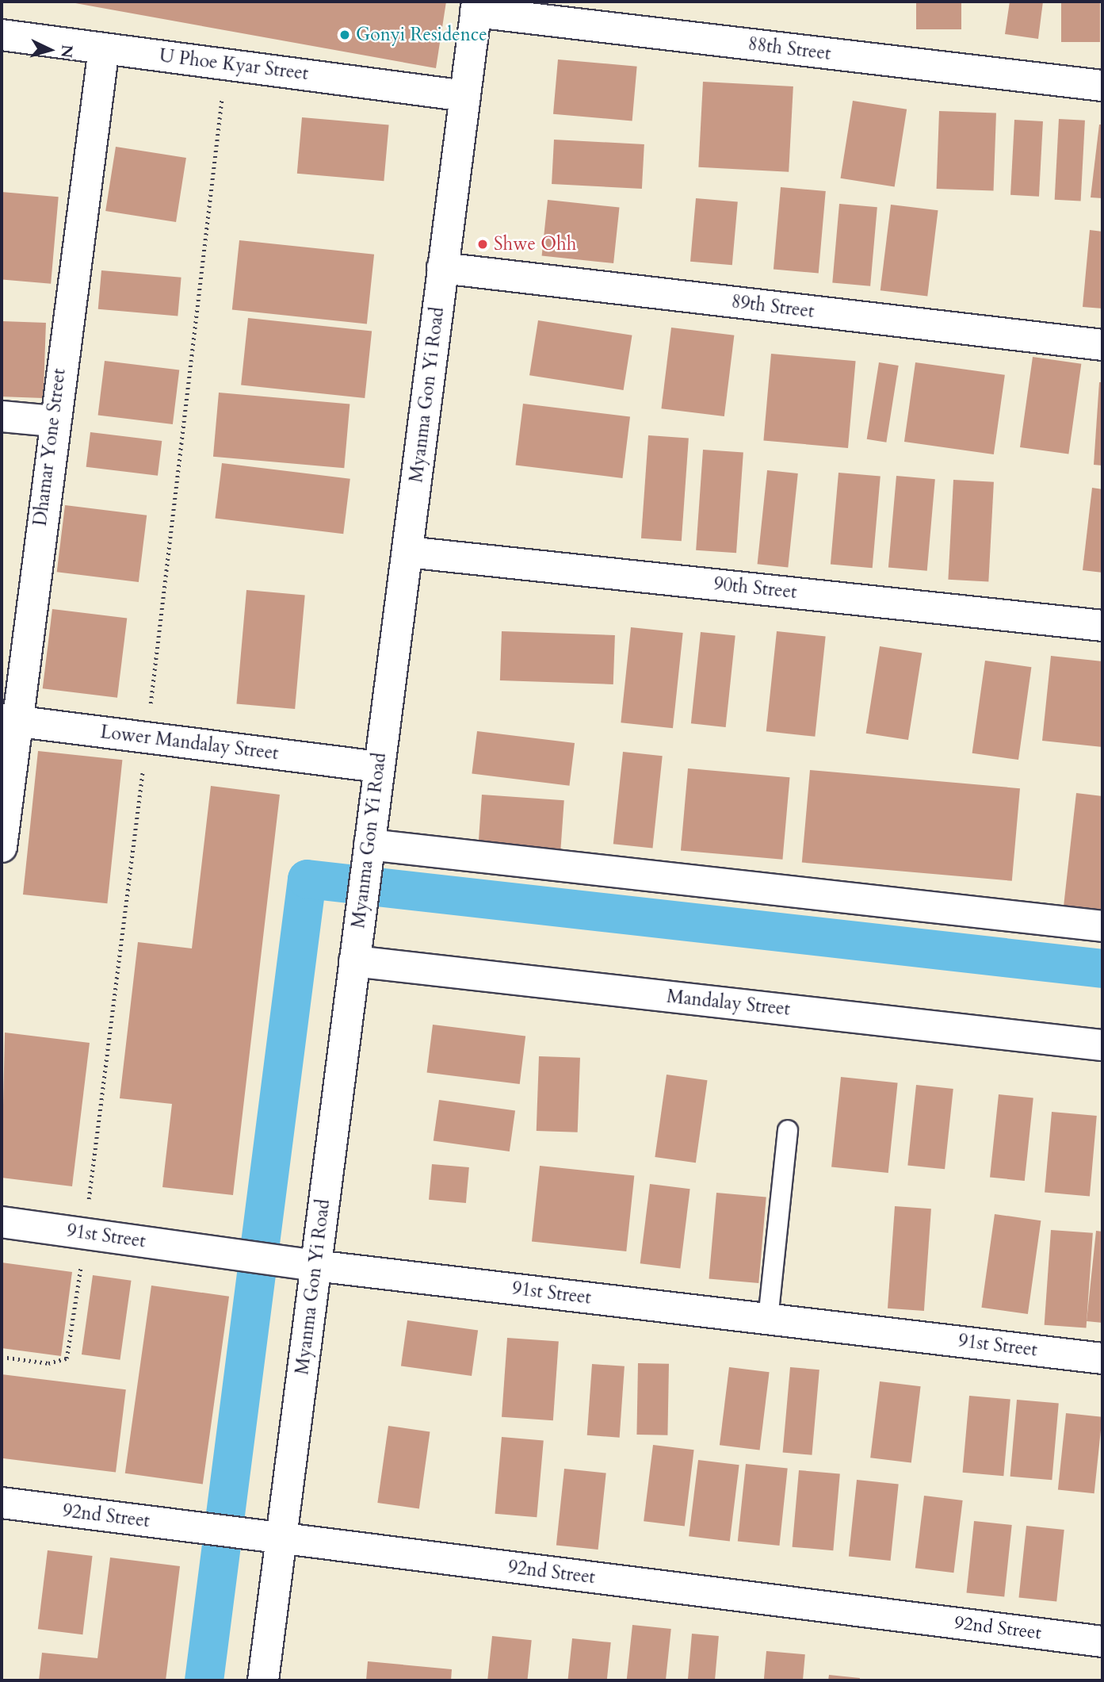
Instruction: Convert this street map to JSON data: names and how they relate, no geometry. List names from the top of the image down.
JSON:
{
  "streets": {
    "street": [
      "88th Street",
      "U Phoe Kyar Street",
      "89th Street",
      "Myanma Gon Yi Road",
      "Dhamar Yone Street",
      "90th Street",
      "Lower Mandalay Street",
      "Mandalay Street",
      "91st Street",
      "92nd Street"
    ]
  },
  "crossings": [
    ["88th Street", "Myanma Gon Yi Road"],
    ["U Phoe Kyar Street", "Myanma Gon Yi Road"],
    ["U Phoe Kyar Street", "Dhamar Yone Street"],
    ["89th Street", "Myanma Gon Yi Road"],
    ["Myanma Gon Yi Road", "90th Street"],
    ["Myanma Gon Yi Road", "Lower Mandalay Street"],
    ["Myanma Gon Yi Road", "Mandalay Street"],
    ["Myanma Gon Yi Road", "91st Street"],
    ["Myanma Gon Yi Road", "92nd Street"],
    ["Dhamar Yone Street", "Lower Mandalay Street"]
  ],
  "places": ["Gonyi Residence", "Shwe Ohh"],
  "north": "right"
}
